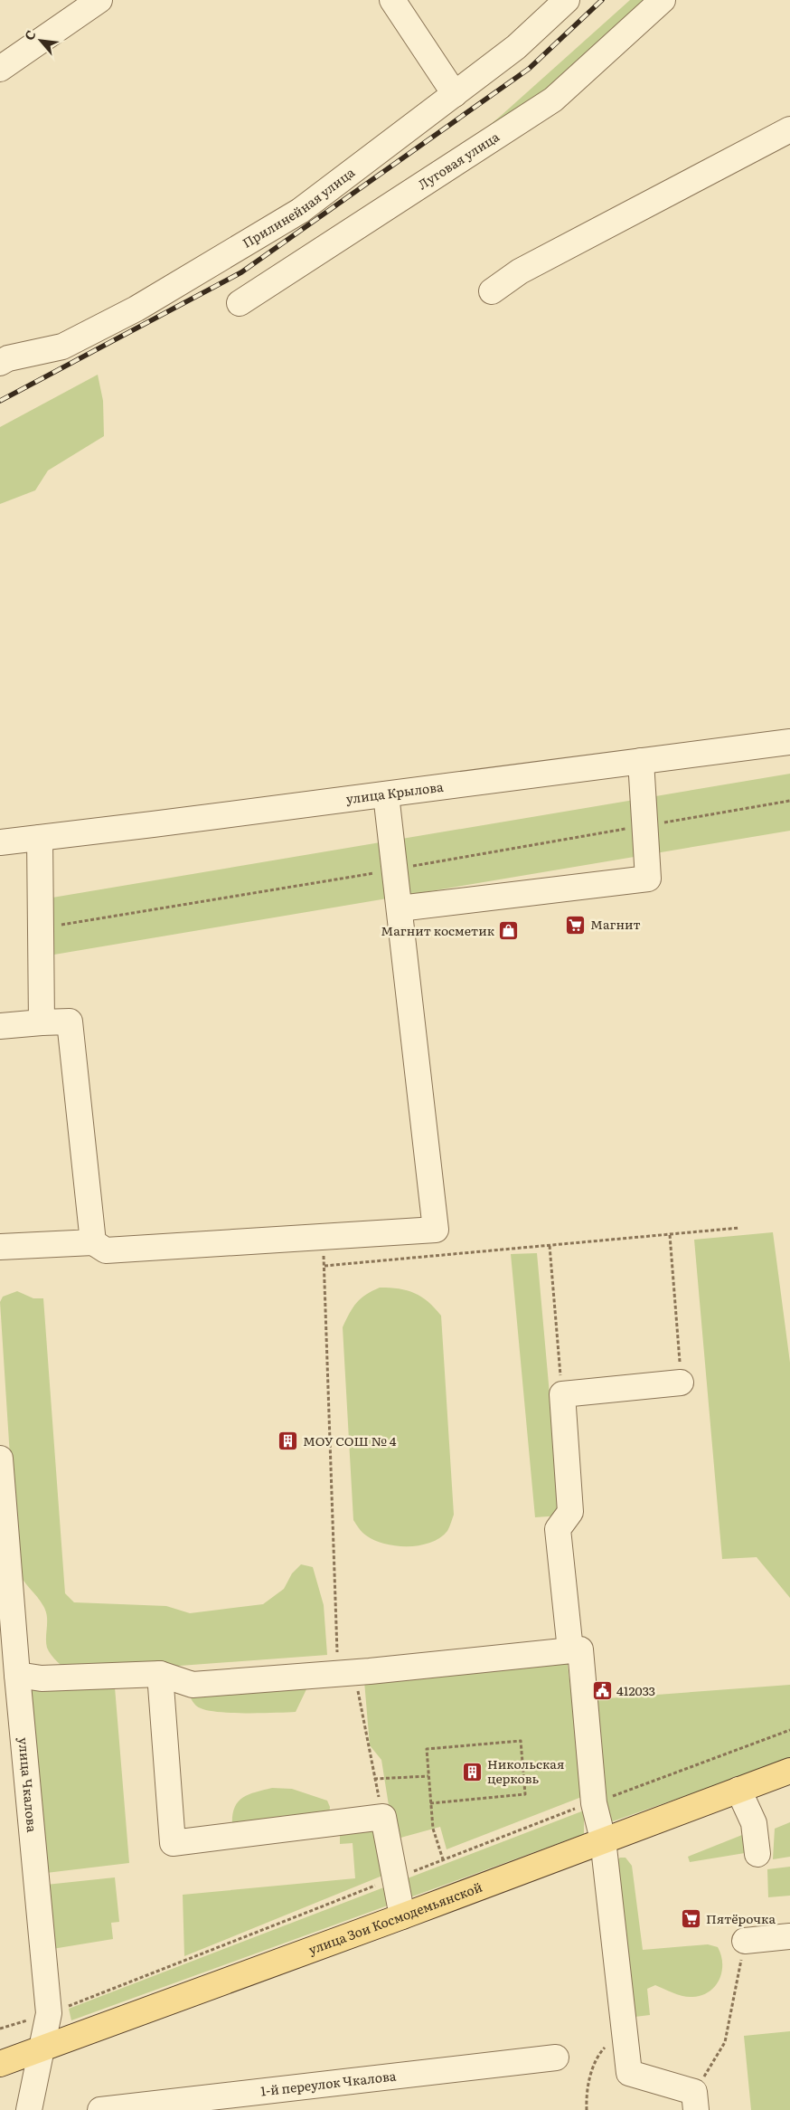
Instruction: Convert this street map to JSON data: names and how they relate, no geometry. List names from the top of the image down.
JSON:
{
  "streets": {
    "main road": ["улица Зои Космодемьянской"],
    "street": [
      "Луговая улица",
      "Прилинейная улица",
      "улица Крылова",
      "улица Чкалова",
      "1-й переулок Чкалова"
    ]
  },
  "crossings": [
    ["улица Чкалова", "улица Зои Космодемьянской"]
  ],
  "places": {
    "supermarket": ["Магнит", "Пятёрочка"],
    "shop": ["Магнит косметик"],
    "building": ["МОУ СОШ № 4", "Никольская церковь"],
    "public building": ["412033"]
  },
  "north": "top left"
}
